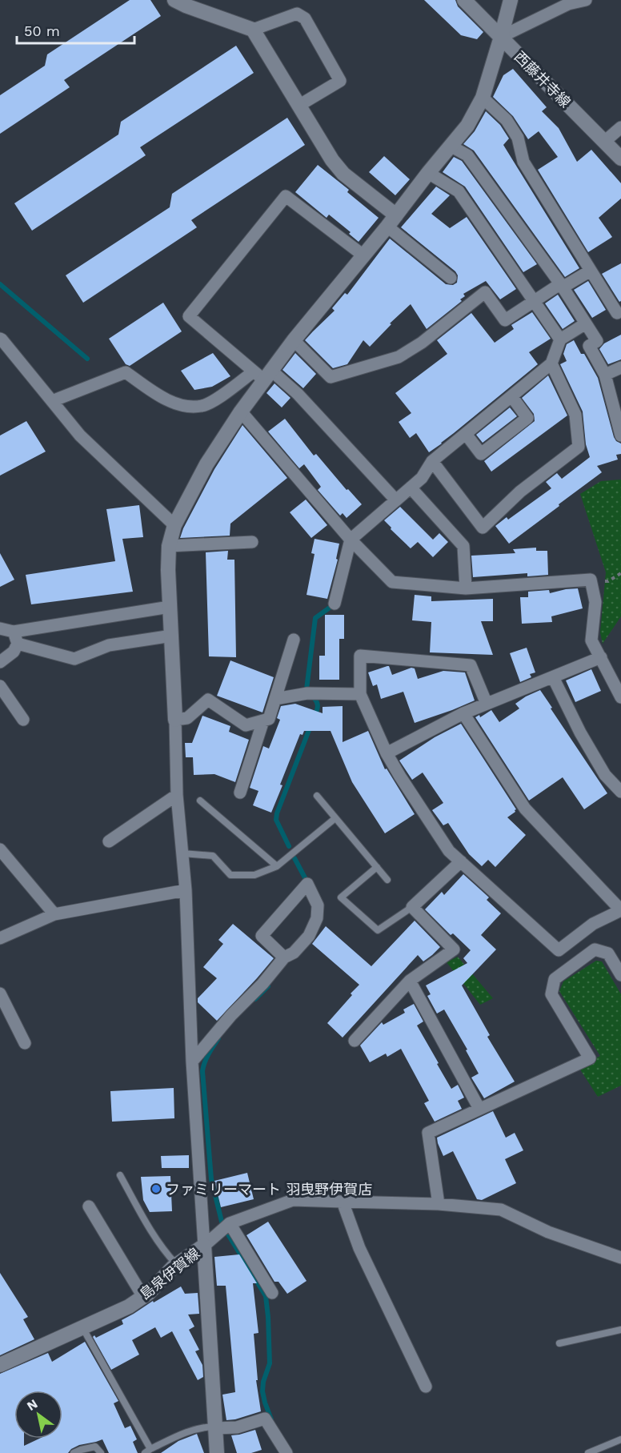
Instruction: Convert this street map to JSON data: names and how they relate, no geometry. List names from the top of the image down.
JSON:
{
  "streets": {
    "street": ["西藤井寺線", "島泉伊賀線"]
  },
  "places": ["ファミリーマート 羽曳野伊賀店"],
  "scale_bar": "50 m",
  "north": "top left"
}
